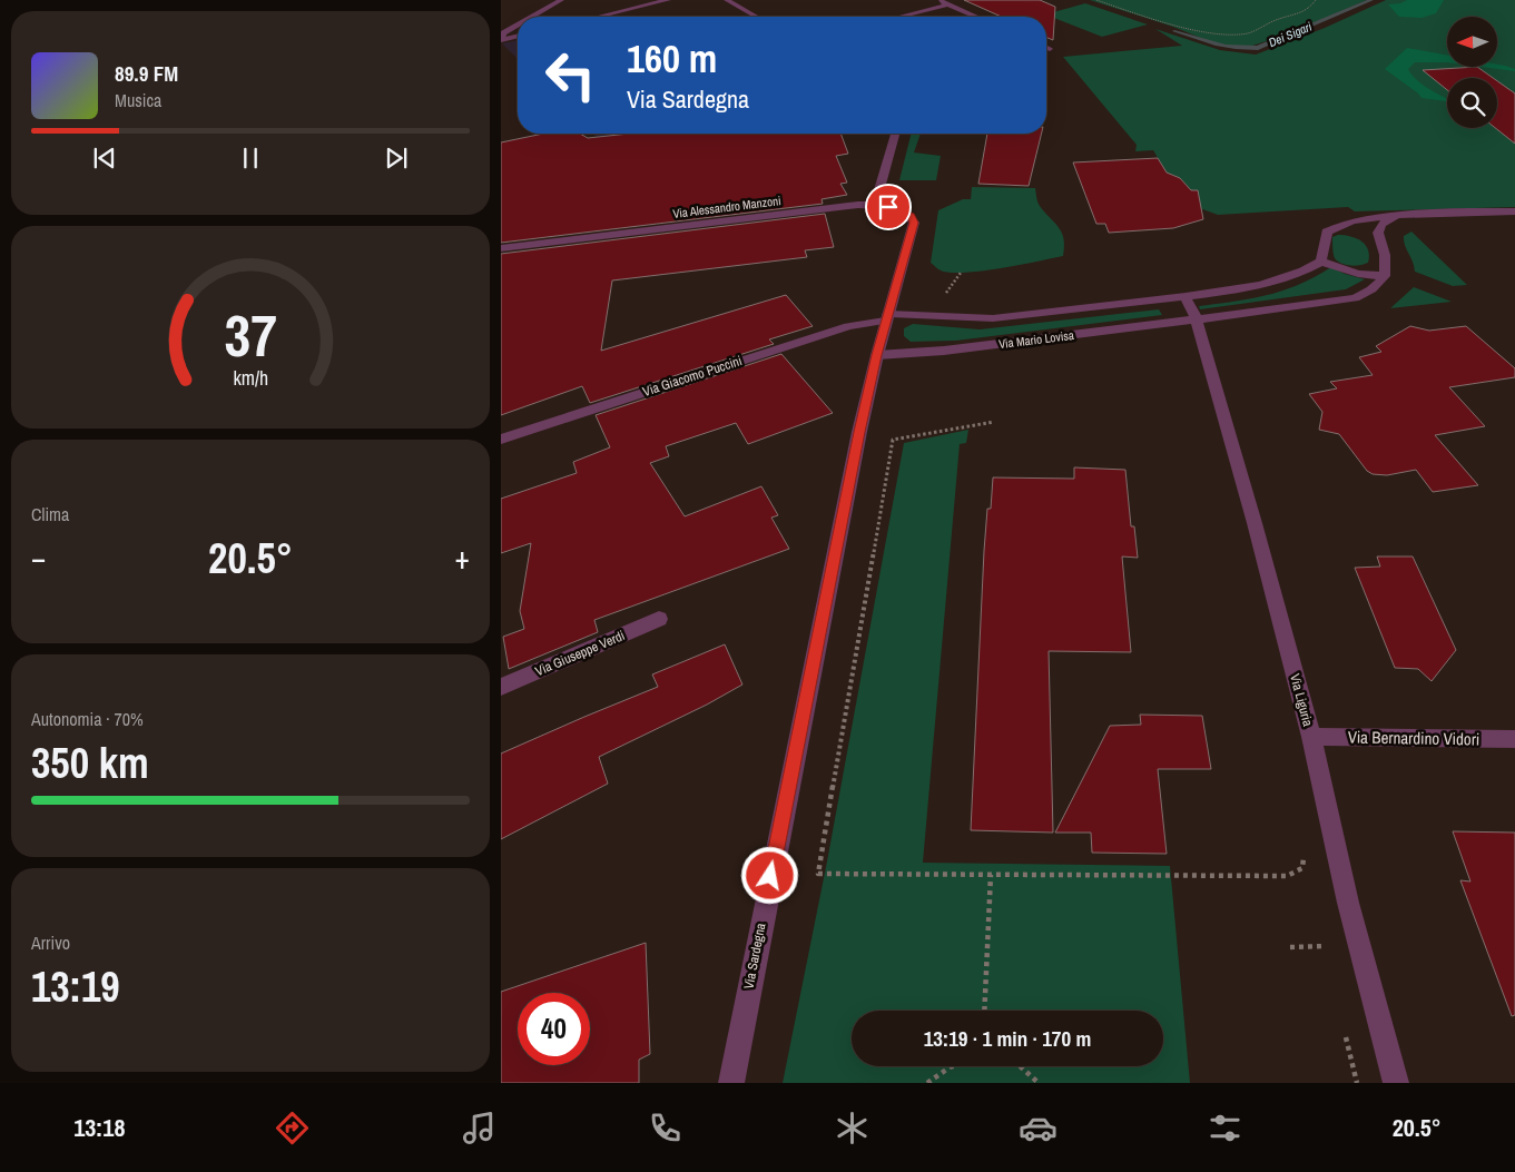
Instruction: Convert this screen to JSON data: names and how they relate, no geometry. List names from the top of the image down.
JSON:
{
  "streets": {
    "street": [
      "Via Alessandro Manzoni",
      "Via Mario Lovisa",
      "Via Giacomo Puccini",
      "Via Giuseppe Verdi",
      "Via Liguria",
      "Via Bernardino Vidori",
      "Via Sardegna"
    ]
  },
  "crossings": [
    ["Via Alessandro Manzoni", "Via Sardegna"],
    ["Via Mario Lovisa", "Via Giacomo Puccini"],
    ["Via Mario Lovisa", "Via Liguria"],
    ["Via Mario Lovisa", "Via Sardegna"],
    ["Via Giacomo Puccini", "Via Sardegna"],
    ["Via Liguria", "Via Bernardino Vidori"]
  ],
  "water": ["Dei Sigari"],
  "north": "left",
  "page": {
    "turn": ["160 m", "Via Sardegna"],
    "song": ["89.9 FM", "Musica"],
    "tile": [
      "Clima",
      ["Autonomia · 70%", "350 km"],
      ["Arrivo", "13:19"]
    ],
    "heat": ["−", "20.5°", "+"],
    "limit": "40",
    "trip": "13:19 · 1 min · 170 m",
    "tabs": ["13:18", "20.5°"],
    "gauge": ["37", "km/h"]
  }
}
